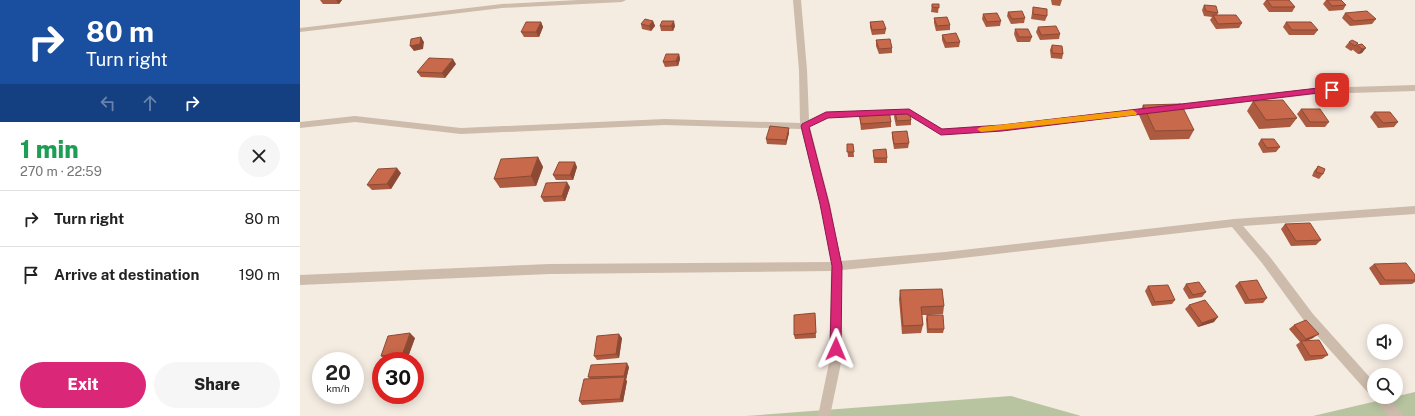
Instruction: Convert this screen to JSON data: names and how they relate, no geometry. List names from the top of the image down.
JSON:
{
  "page": {
    "turn": ["80 m", "Turn right"],
    "heading": ["1 min", "270 m · 22:59"],
    "list": [
      {
        "name": "Turn right",
        "value": "80 m"
      },
      {
        "name": "Arrive at destination",
        "value": "190 m"
      }
    ],
    "speed": "20 km/h",
    "limit": "30",
    "buttons": ["Exit", "Share"]
  }
}
